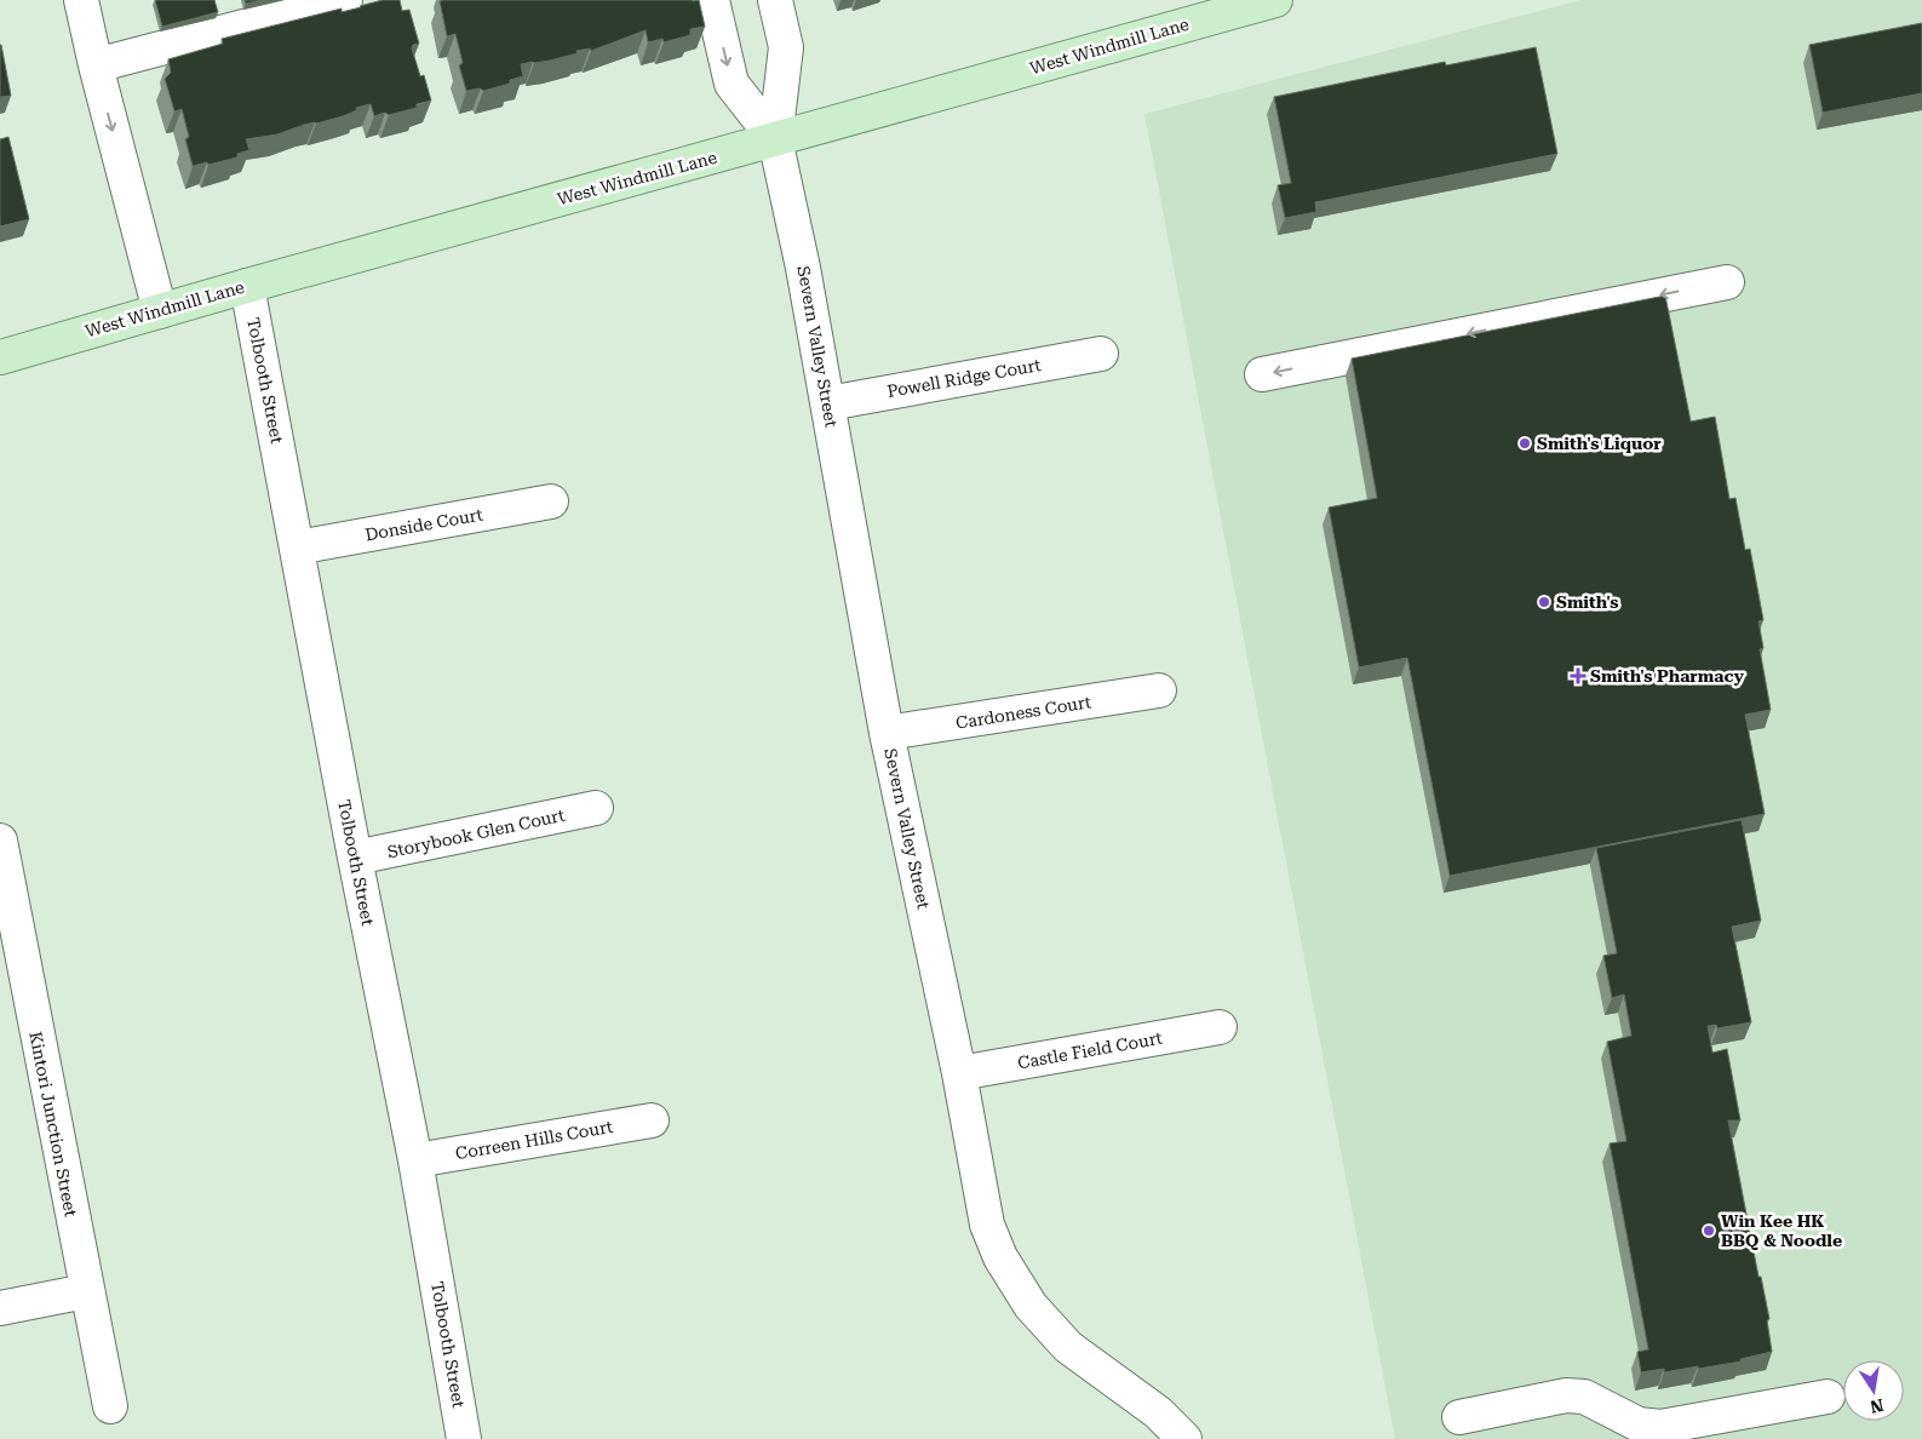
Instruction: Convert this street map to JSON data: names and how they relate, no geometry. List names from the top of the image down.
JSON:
{
  "streets": {
    "main road": ["West Windmill Lane"],
    "street": [
      "Severn Valley Street",
      "Powell Ridge Court",
      "Tolbooth Street",
      "Donside Court",
      "Cardoness Court",
      "Storybook Glen Court",
      "Castle Field Court",
      "Kintori Junction Street",
      "Correen Hills Court"
    ]
  },
  "crossings": [
    ["West Windmill Lane", "Severn Valley Street"],
    ["West Windmill Lane", "Tolbooth Street"],
    ["Severn Valley Street", "Powell Ridge Court"],
    ["Severn Valley Street", "Cardoness Court"],
    ["Severn Valley Street", "Castle Field Court"],
    ["Tolbooth Street", "Donside Court"],
    ["Tolbooth Street", "Storybook Glen Court"],
    ["Tolbooth Street", "Correen Hills Court"]
  ],
  "places": {
    "other": ["Smith's Liquor", "Smith's", "Win Kee HK BBQ & Noodle"],
    "health": ["Smith's Pharmacy"]
  },
  "north": "bottom"
}
